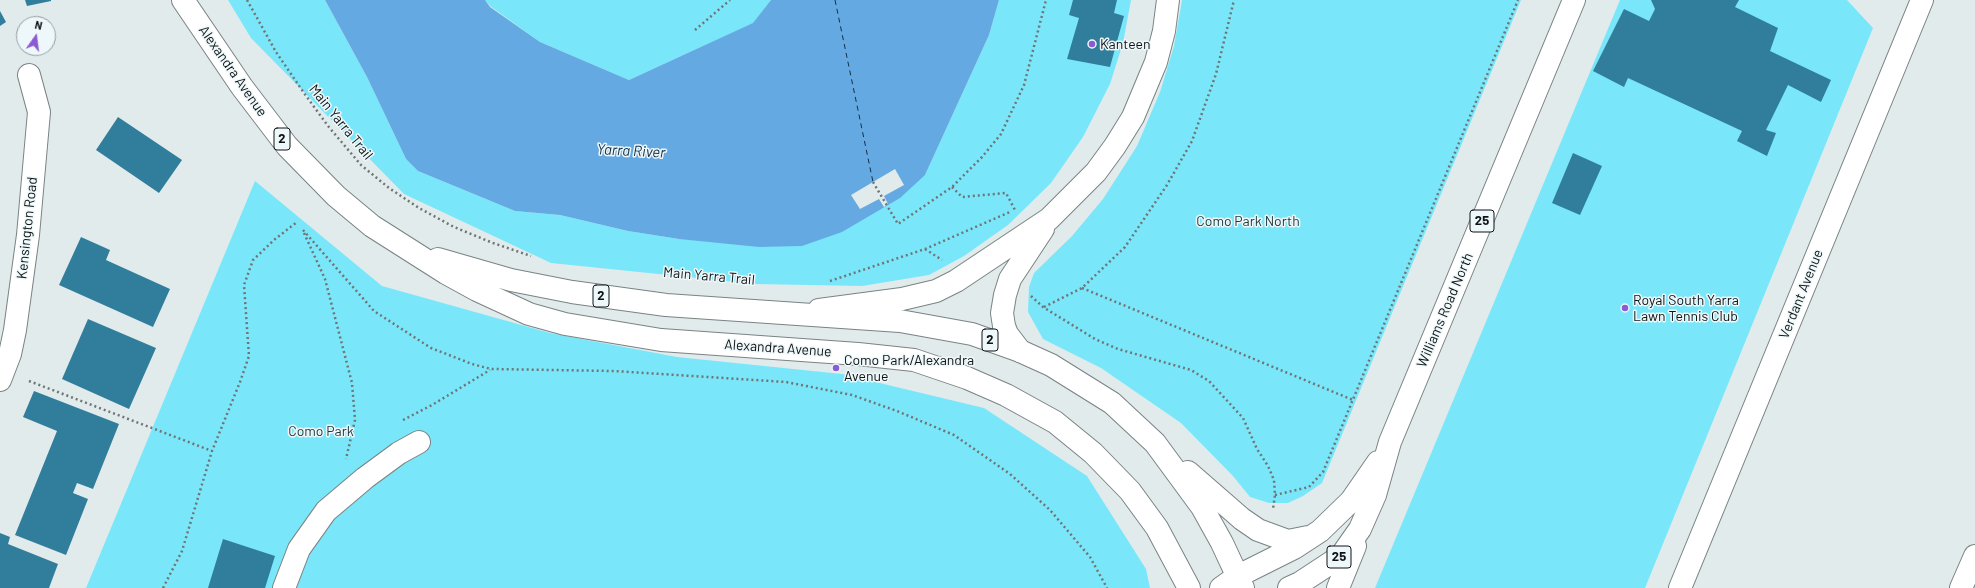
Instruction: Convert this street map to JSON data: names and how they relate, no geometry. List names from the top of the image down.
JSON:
{
  "streets": {
    "main road": [
      "Alexandra Avenue",
      "2",
      "25",
      "Kensington Road",
      "Verdant Avenue",
      "Williams Road North"
    ],
    "path": ["Main Yarra Trail"]
  },
  "crossings": [
    ["Alexandra Avenue", "2"],
    ["Alexandra Avenue", "Williams Road North"],
    ["2", "Williams Road North"]
  ],
  "water": ["Yarra River"],
  "parks": ["Como Park North", "Como Park"],
  "places": ["Kanteen", "Royal South Yarra Lawn Tennis Club", "Como Park/Alexandra Avenue"],
  "north": "top"
}
